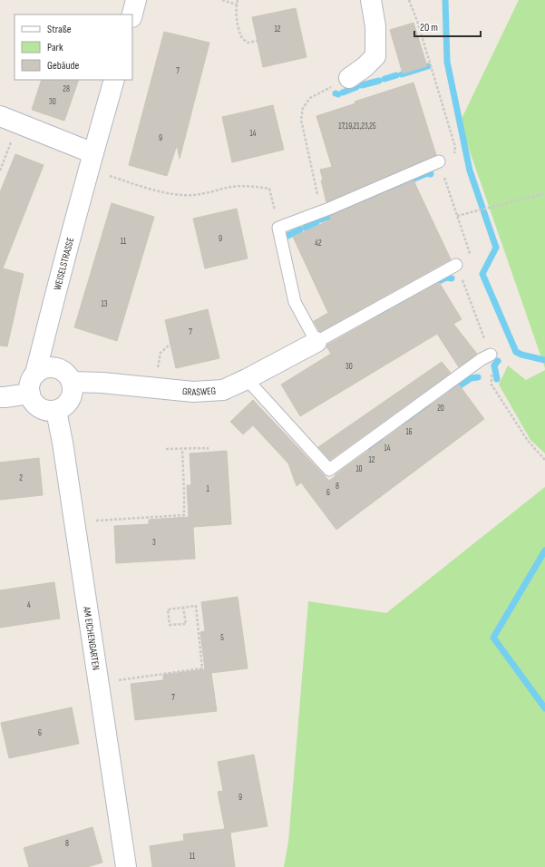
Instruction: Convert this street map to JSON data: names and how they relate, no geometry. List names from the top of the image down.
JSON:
{
  "streets": {
    "street": ["WEISELSTRASSE", "GRASWEG", "AM EICHENGARTEN"]
  },
  "crossings": [
    ["WEISELSTRASSE", "GRASWEG"],
    ["WEISELSTRASSE", "AM EICHENGARTEN"],
    ["GRASWEG", "AM EICHENGARTEN"]
  ],
  "house_numbers": [
    "12",
    "7",
    "28",
    "30",
    "17,19,21,23,25",
    "14",
    "9",
    "9",
    "11",
    "42",
    "13",
    "7",
    "30",
    "20",
    "16",
    "14",
    "12",
    "10",
    "2",
    "8",
    "1",
    "6",
    "3",
    "4",
    "5",
    "7",
    "6",
    "9",
    "8",
    "11"
  ],
  "legend": ["Straße", "Park", "Gebäude"],
  "scale_bar": "20 m"
}
